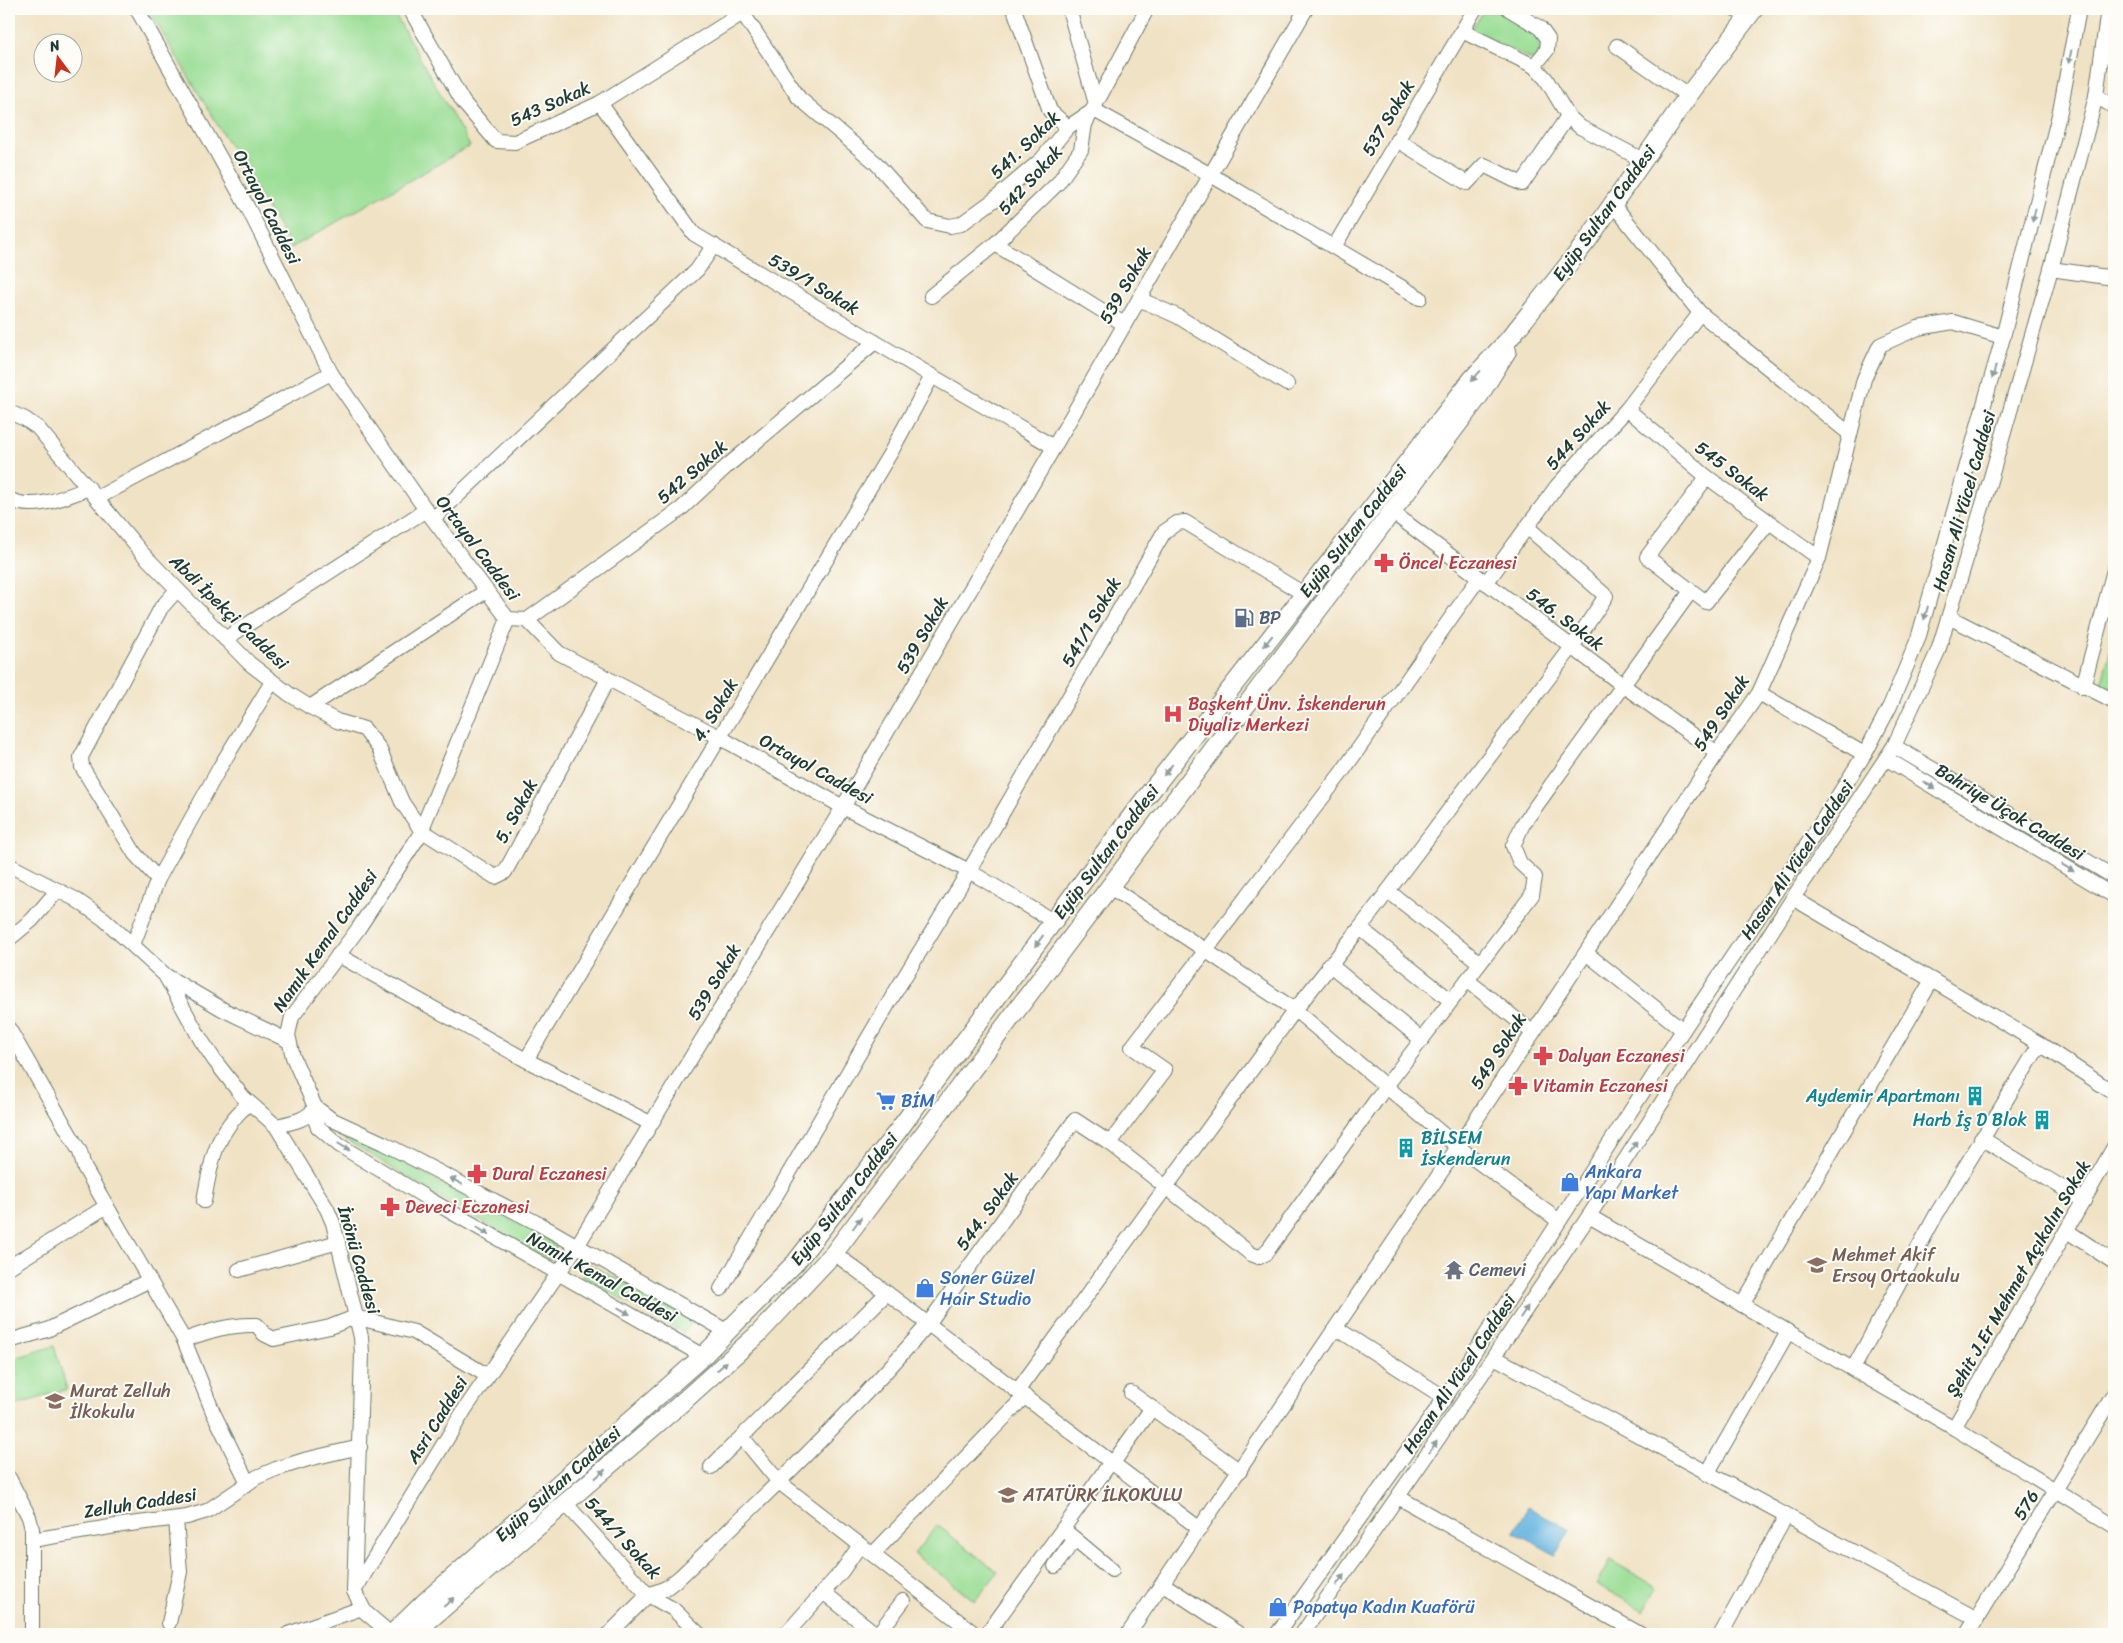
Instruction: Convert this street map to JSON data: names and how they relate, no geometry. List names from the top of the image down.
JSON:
{
  "streets": {
    "main road": ["Eyüp Sultan Caddesi"],
    "street": [
      "543 Sokak",
      "537 Sokak",
      "541. Sokak",
      "542 Sokak",
      "Ortayol Caddesi",
      "539/1 Sokak",
      "539 Sokak",
      "544 Sokak",
      "545 Sokak",
      "Hasan Ali Yücel Caddesi",
      "Abdi İpekçi Caddesi",
      "546. Sokak",
      "541/1 Sokak",
      "4. Sokak",
      "549 Sokak",
      "5. Sokak",
      "Bahriye Üçok Caddesi",
      "Namık Kemal Caddesi",
      "544. Sokak",
      "İnönü Caddesi",
      "Şehit J.Er Mehmet Açıkalın Sokak",
      "Asri Caddesi",
      "Zelluh Caddesi",
      "576",
      "544/1 Sokak"
    ]
  },
  "crossings": [
    ["543 Sokak", "541. Sokak"],
    ["543 Sokak", "539/1 Sokak"],
    ["541. Sokak", "542 Sokak"],
    ["542 Sokak", "Ortayol Caddesi"],
    ["542 Sokak", "539/1 Sokak"],
    ["Ortayol Caddesi", "Eyüp Sultan Caddesi"],
    ["Ortayol Caddesi", "539 Sokak"],
    ["Ortayol Caddesi", "541/1 Sokak"],
    ["Ortayol Caddesi", "4. Sokak"],
    ["Ortayol Caddesi", "5. Sokak"],
    ["Ortayol Caddesi", "Namık Kemal Caddesi"],
    ["Eyüp Sultan Caddesi", "541/1 Sokak"],
    ["Eyüp Sultan Caddesi", "Namık Kemal Caddesi"],
    ["Eyüp Sultan Caddesi", "İnönü Caddesi"],
    ["539/1 Sokak", "539 Sokak"],
    ["539/1 Sokak", "4. Sokak"],
    ["539 Sokak", "Namık Kemal Caddesi"],
    ["539 Sokak", "Asri Caddesi"],
    ["544 Sokak", "545 Sokak"],
    ["544 Sokak", "546. Sokak"],
    ["545 Sokak", "549 Sokak"],
    ["Hasan Ali Yücel Caddesi", "Bahriye Üçok Caddesi"],
    ["Abdi İpekçi Caddesi", "5. Sokak"],
    ["Abdi İpekçi Caddesi", "Namık Kemal Caddesi"],
    ["546. Sokak", "549 Sokak"],
    ["5. Sokak", "Namık Kemal Caddesi"],
    ["Namık Kemal Caddesi", "Asri Caddesi"],
    ["544. Sokak", "544/1 Sokak"],
    ["İnönü Caddesi", "Asri Caddesi"],
    ["İnönü Caddesi", "Zelluh Caddesi"]
  ],
  "places": {
    "pharmacy": [
      "Öncel Eczanesi",
      "Dalyan Eczanesi",
      "Vitamin Eczanesi",
      "Dural Eczanesi",
      "Deveci Eczanesi"
    ],
    "fuel station": ["BP"],
    "hospital": ["Başkent Ünv. İskenderun Diyaliz Merkezi"],
    "building": ["Aydemir Apartmanı", "Harb İş D Blok", "BİLSEM İskenderun"],
    "supermarket": ["BİM"],
    "shop": ["Ankara Yapı Market", "Soner Güzel Hair Studio", "Papatya Kadın Kuaförü"],
    "school or university": ["Mehmet Akif Ersoy Ortaokulu", "Murat Zelluh İlkokulu", "ATATÜRK İLKOKULU"],
    "temple": ["Cemevi"]
  },
  "north": "top"
}
